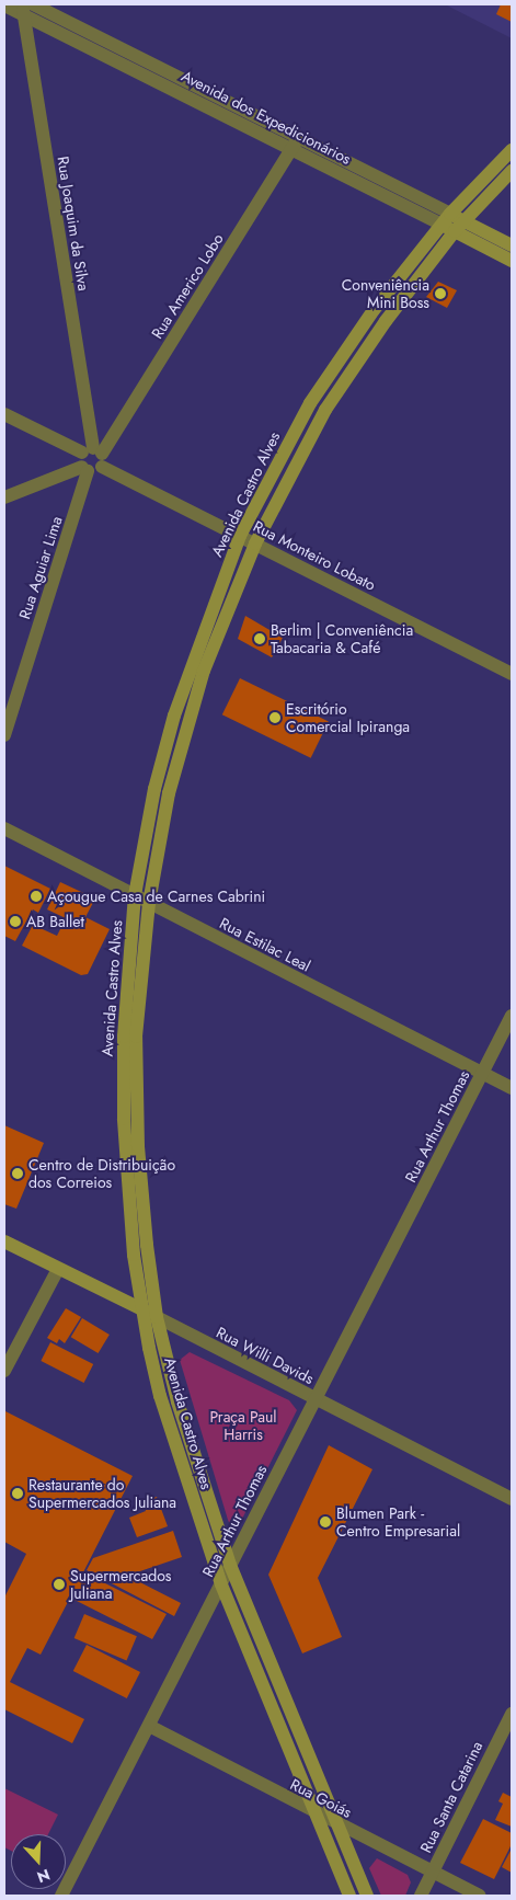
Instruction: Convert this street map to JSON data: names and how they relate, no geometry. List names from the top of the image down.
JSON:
{
  "streets": {
    "main road": ["Avenida dos Expedicionários", "Avenida Castro Alves", "Rua Willi Davids"],
    "street": [
      "Rua Joaquim da Silva",
      "Rua Americo Lobo",
      "Rua Monteiro Lobato",
      "Rua Aguiar Lima",
      "Rua Estilac Leal",
      "Rua Arthur Thomas",
      "Rua Santa Catarina",
      "Rua Goiás"
    ]
  },
  "crossings": [
    ["Avenida dos Expedicionários", "Rua Joaquim da Silva"],
    ["Avenida dos Expedicionários", "Rua Americo Lobo"],
    ["Avenida dos Expedicionários", "Avenida Castro Alves"],
    ["Rua Joaquim da Silva", "Rua Americo Lobo"],
    ["Rua Joaquim da Silva", "Rua Monteiro Lobato"],
    ["Rua Joaquim da Silva", "Rua Aguiar Lima"],
    ["Rua Americo Lobo", "Rua Monteiro Lobato"],
    ["Avenida Castro Alves", "Rua Monteiro Lobato"],
    ["Avenida Castro Alves", "Rua Estilac Leal"],
    ["Avenida Castro Alves", "Rua Arthur Thomas"],
    ["Avenida Castro Alves", "Rua Willi Davids"],
    ["Avenida Castro Alves", "Rua Goiás"],
    ["Rua Estilac Leal", "Rua Arthur Thomas"],
    ["Rua Arthur Thomas", "Rua Willi Davids"],
    ["Rua Arthur Thomas", "Rua Goiás"],
    ["Rua Santa Catarina", "Rua Goiás"]
  ],
  "parks": ["Praça Paul Harris"],
  "places": [
    "Conveniência Mini Boss",
    "Berlim | Conveniência Tabacaria & Café",
    "Escritório Comercial Ipiranga",
    "Açougue Casa de Carnes Cabrini",
    "AB Ballet",
    "Centro de Distribuição dos Correios",
    "Restaurante do Supermercados Juliana",
    "Blumen Park - Centro Empresarial",
    "Supermercados Juliana"
  ],
  "north": "bottom"
}
